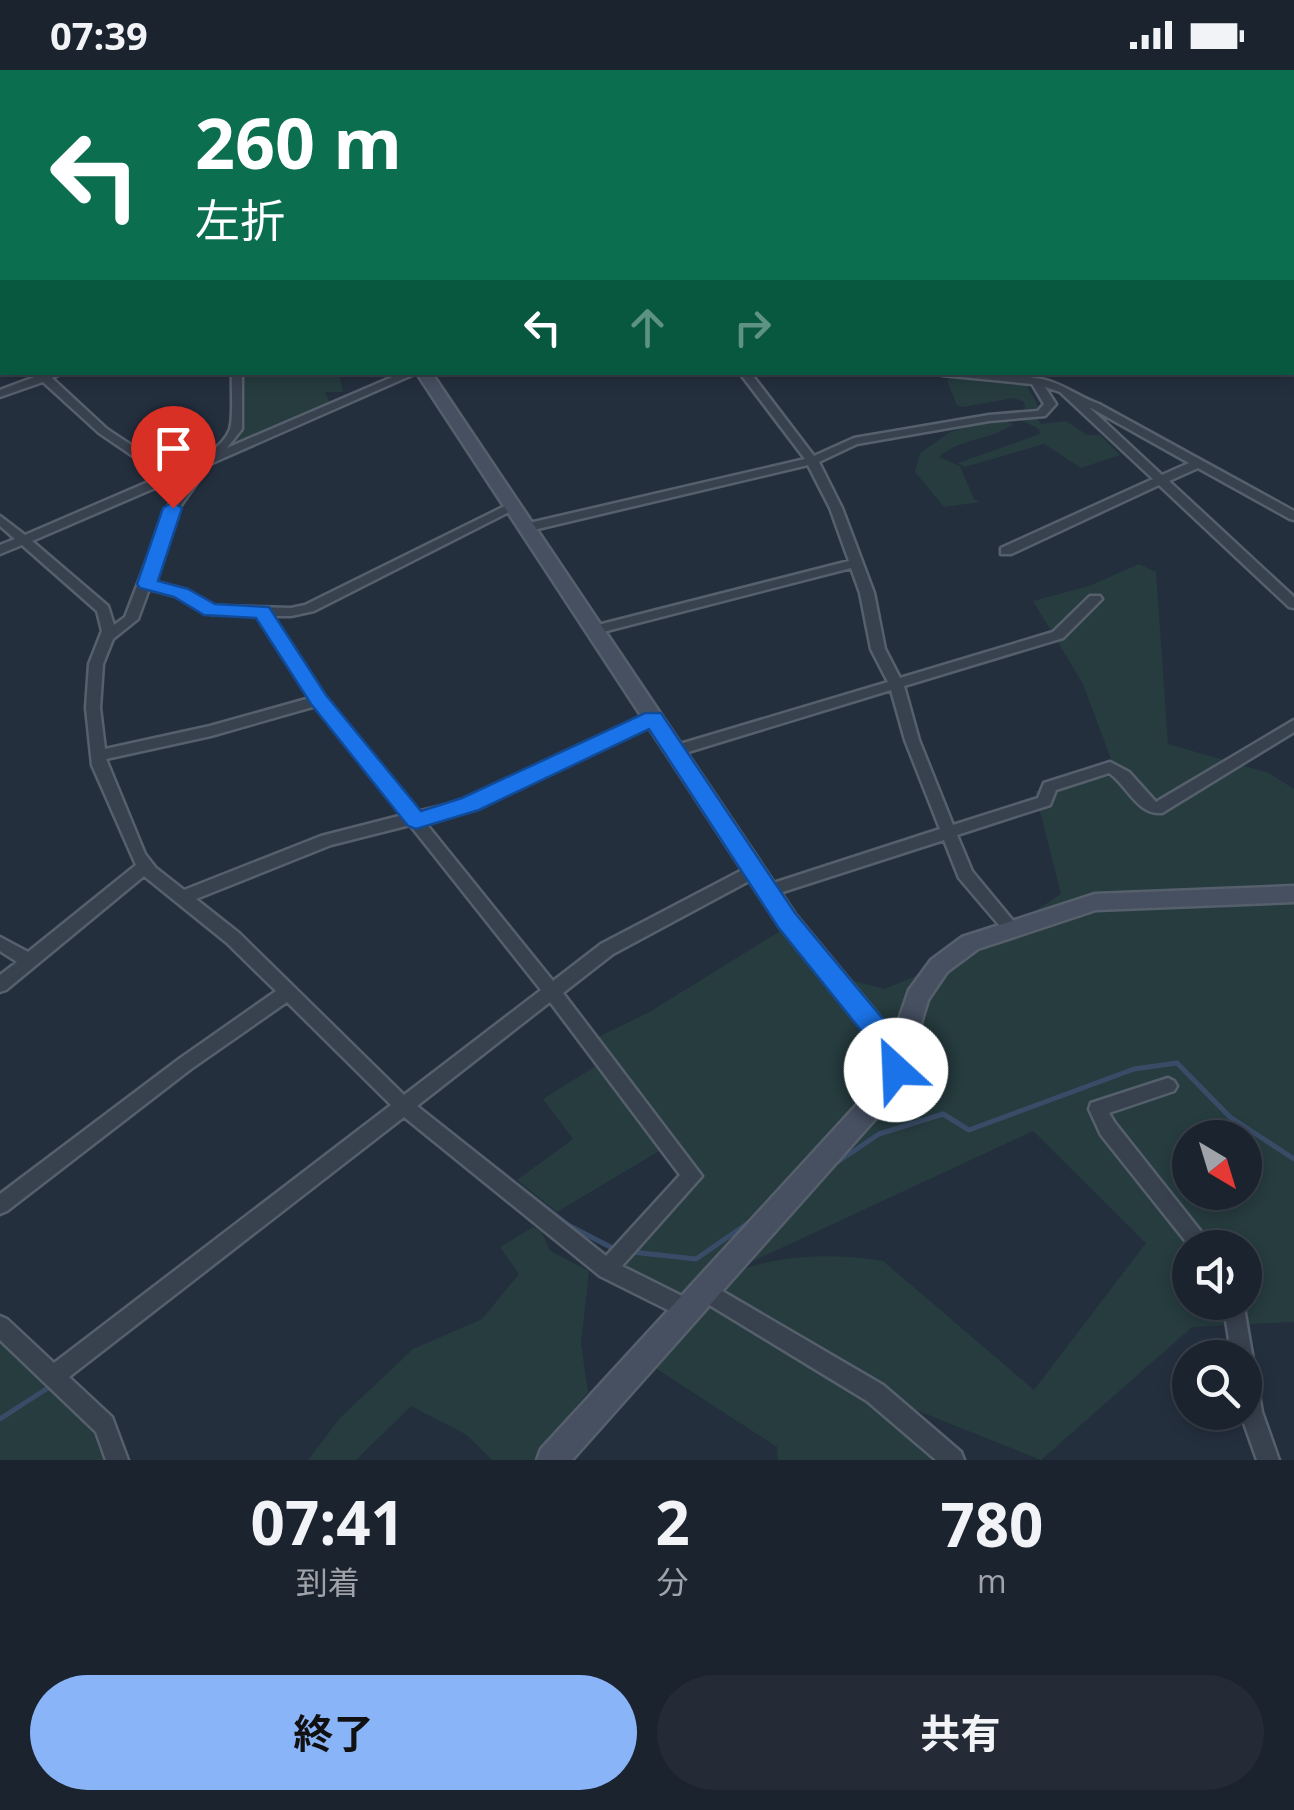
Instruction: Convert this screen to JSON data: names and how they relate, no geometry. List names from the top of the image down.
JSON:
{
  "north": "bottom right",
  "page": {
    "status": "07:39",
    "turn": ["260 m", "左折"],
    "eta": [
      "07:41",
      "到着",
      "2",
      "分",
      "780",
      "m"
    ],
    "buttons": ["終了", "共有"]
  }
}
